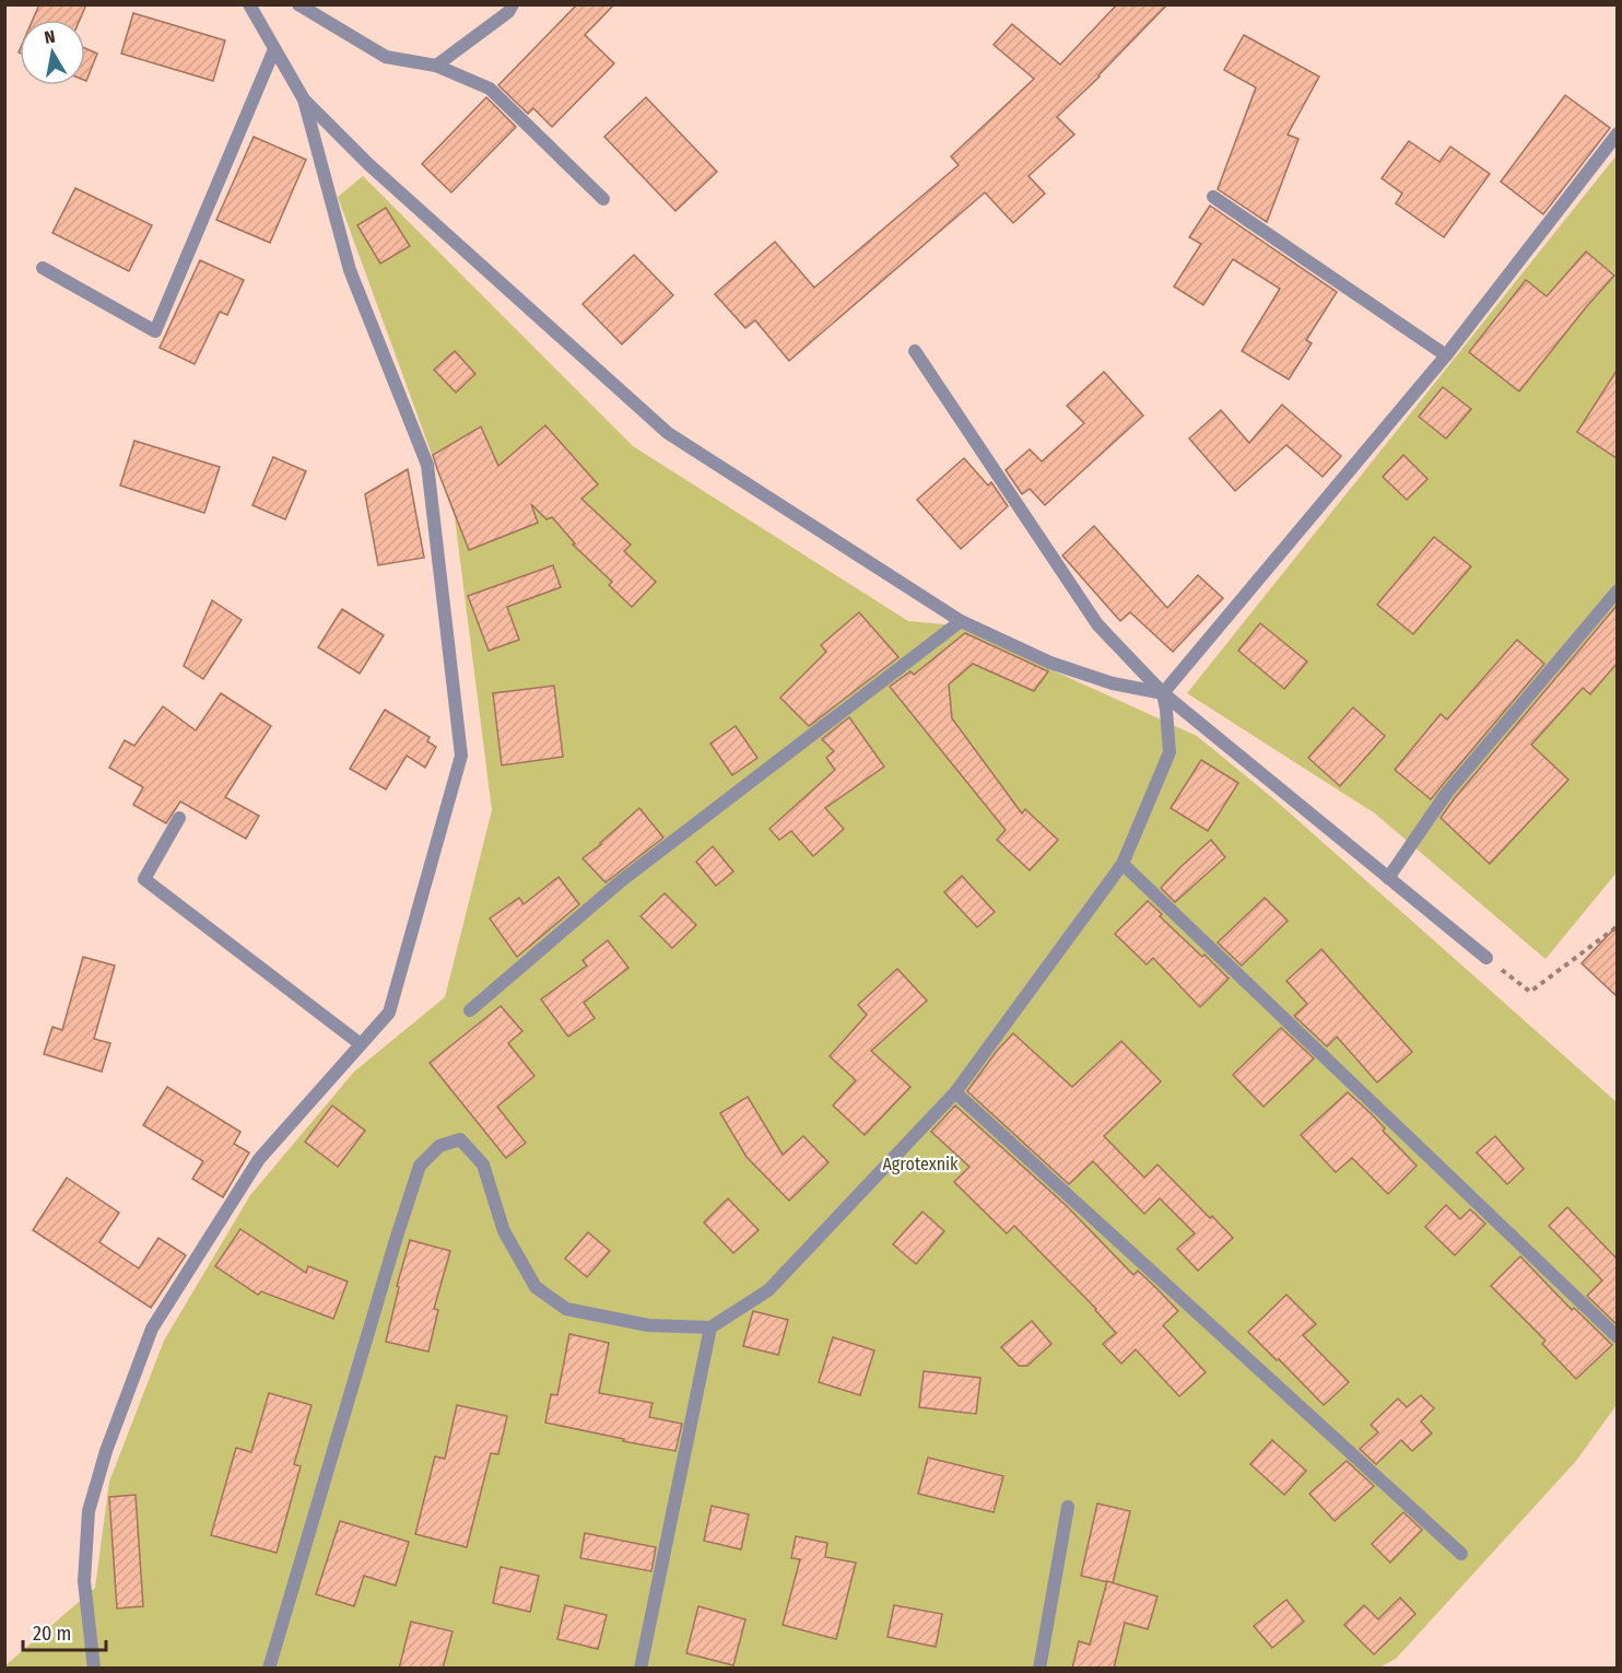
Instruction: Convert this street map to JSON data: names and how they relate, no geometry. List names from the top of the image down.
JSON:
{
  "parks": ["Agrotexnik"],
  "scale_bar": "20 m",
  "north": "top"
}
